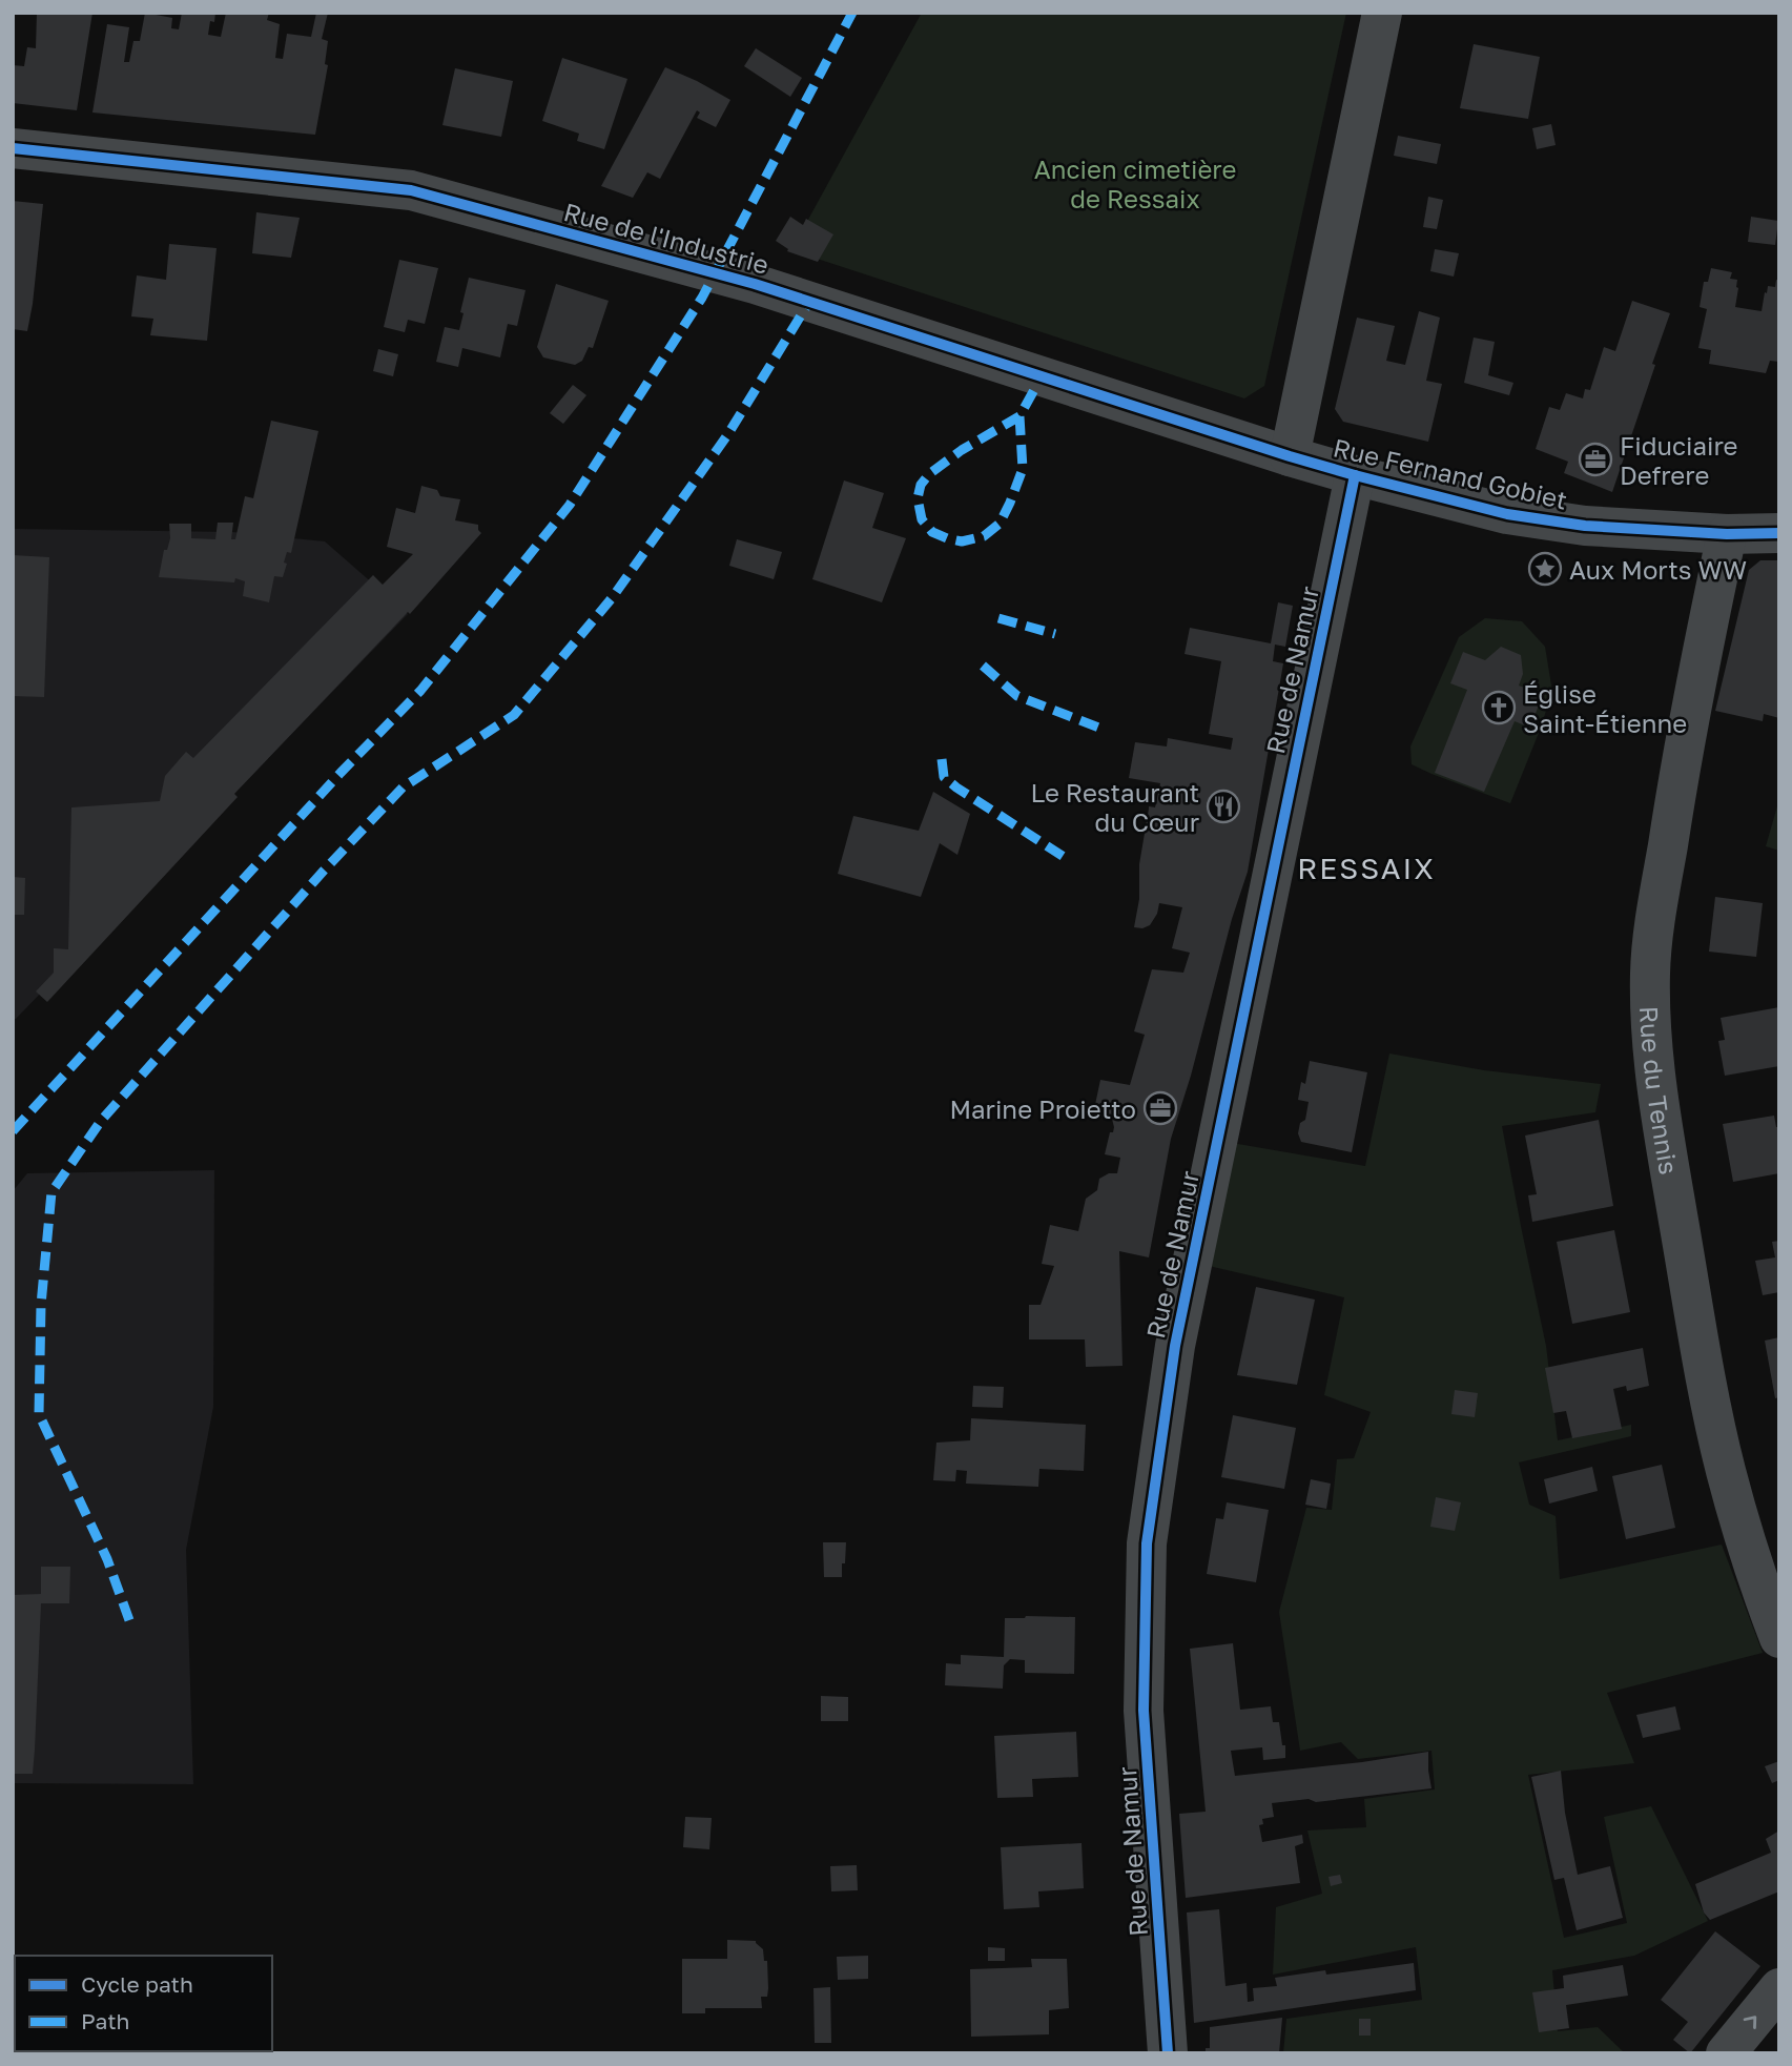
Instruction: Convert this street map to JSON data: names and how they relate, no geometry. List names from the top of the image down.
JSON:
{
  "streets": {
    "street": [
      "Rue de l'Industrie",
      "Rue Fernand Gobiet",
      "Rue de Namur",
      "Rue du Tennis"
    ]
  },
  "crossings": [
    ["Rue de l'Industrie", "Rue Fernand Gobiet"],
    ["Rue Fernand Gobiet", "Rue de Namur"],
    ["Rue Fernand Gobiet", "Rue du Tennis"]
  ],
  "districts": ["RESSAIX"],
  "parks": ["Ancien cimetière de Ressaix"],
  "places": {
    "office": ["Fiduciaire Defrere", "Marine Proietto"],
    "place": ["Aux Morts WW"],
    "church": ["Église Saint-Étienne"],
    "restaurant": ["Le Restaurant du Cœur"]
  },
  "legend": ["Cycle path", "Path"]
}
